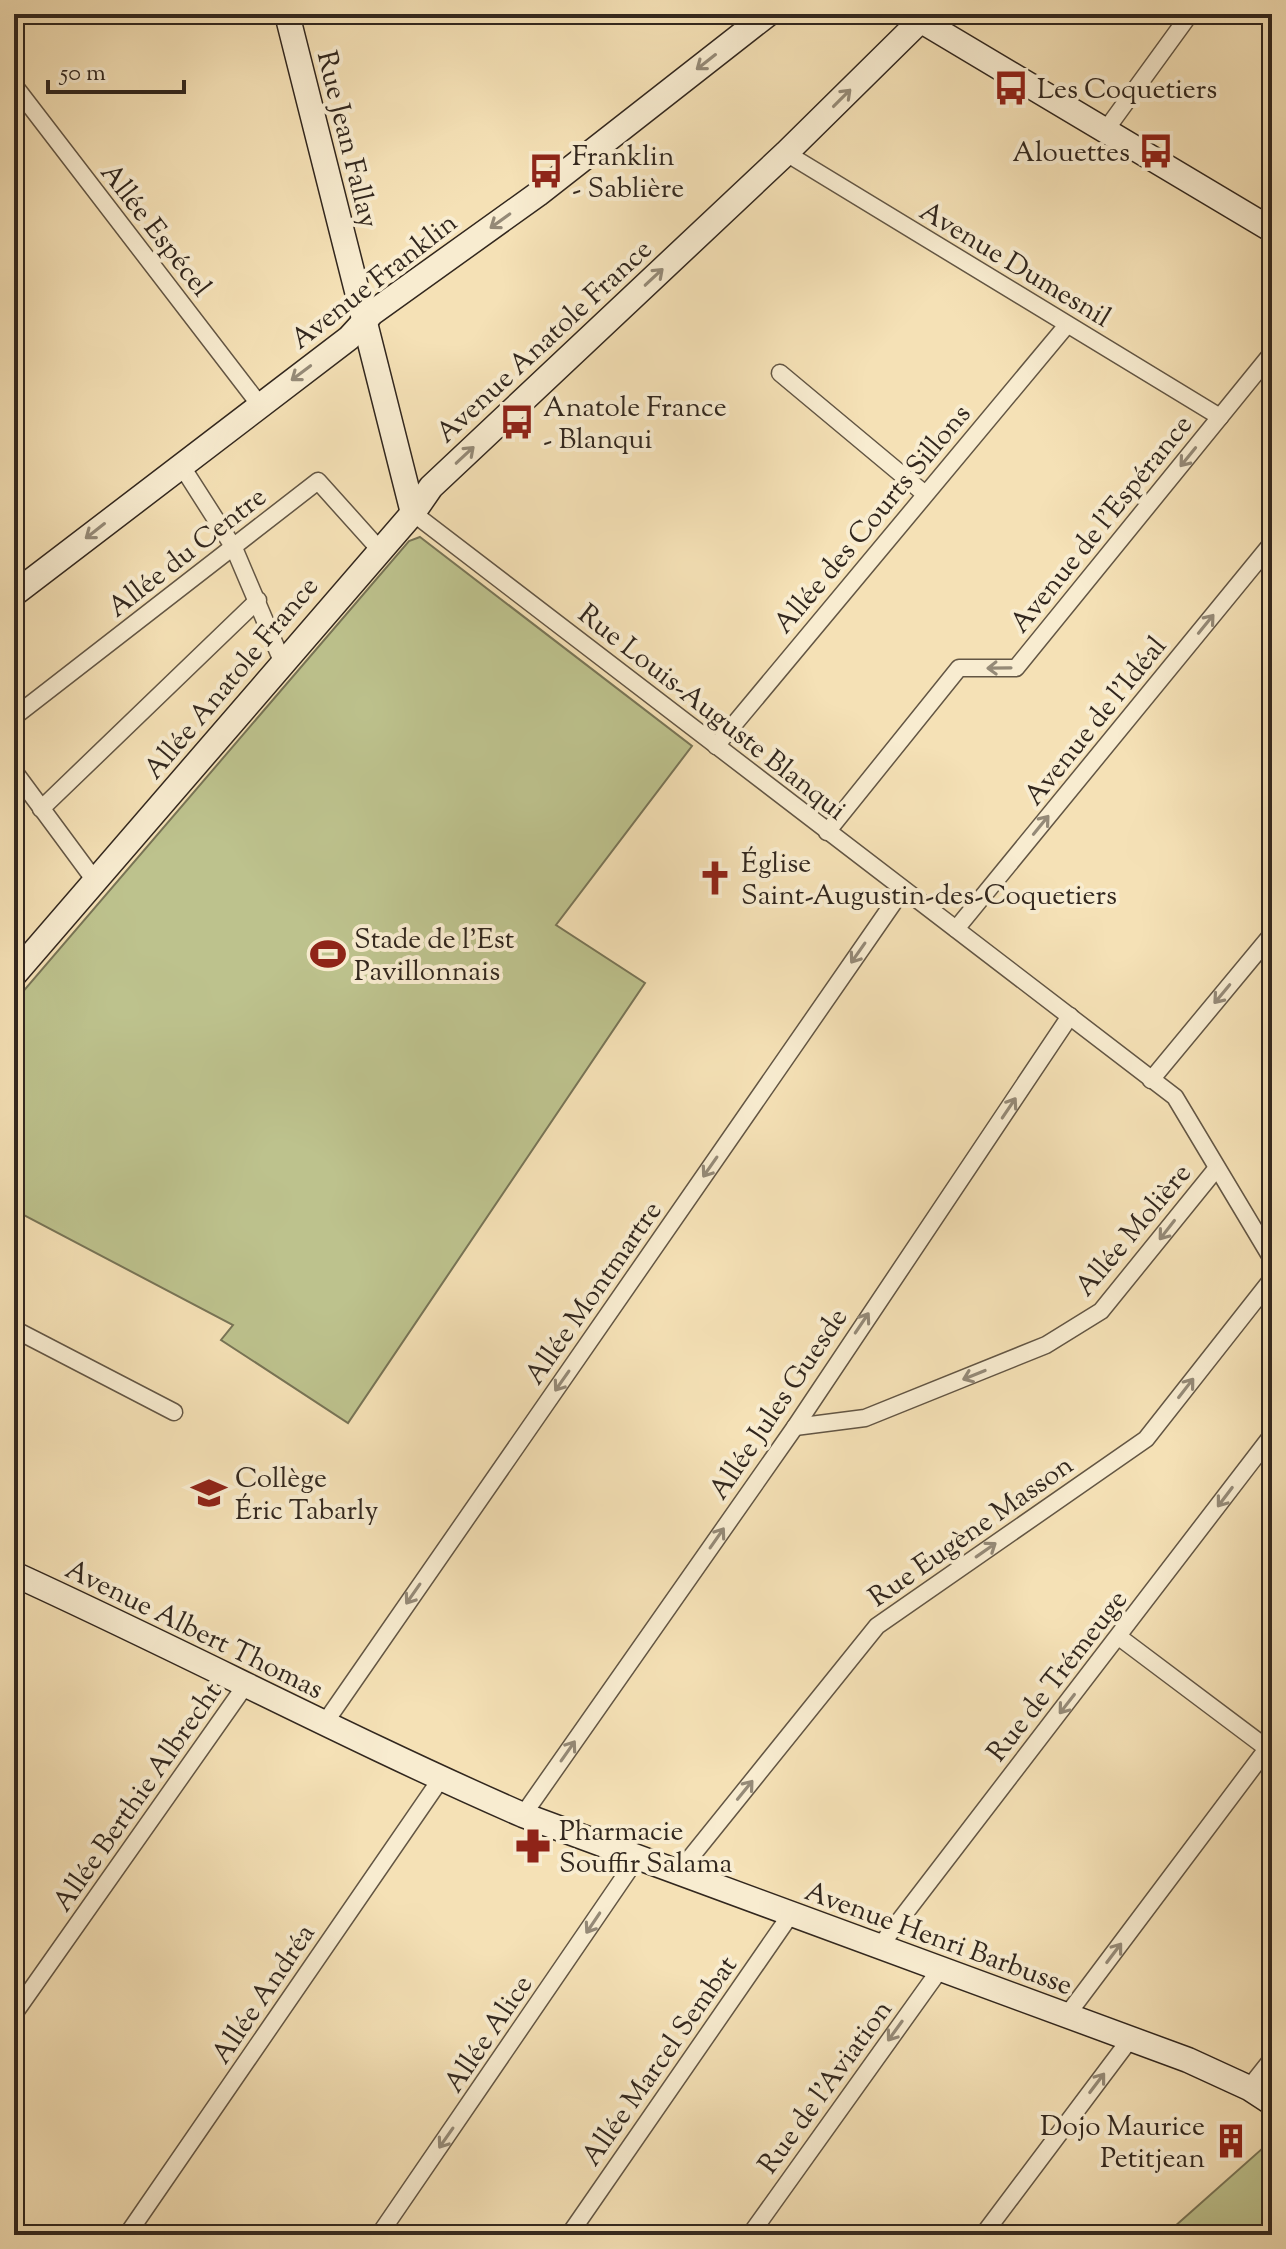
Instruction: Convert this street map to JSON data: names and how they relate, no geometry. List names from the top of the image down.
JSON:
{
  "streets": {
    "street": [
      "Rue Jean Fallay",
      "Allée Espécel",
      "Avenue Dumesnil",
      "Avenue Franklin",
      "Avenue Anatole France",
      "Allée des Courts Sillons",
      "Avenue de l'Espérance",
      "Allée du Centre",
      "Allée Anatole France",
      "Rue Louis-Auguste Blanqui",
      "Avenue de l'Idéal",
      "Allée Molière",
      "Allée Montmartre",
      "Allée Jules Guesde",
      "Rue Eugène Masson",
      "Avenue Albert Thomas",
      "Rue de Trémeuge",
      "Allée Berthie Albrecht",
      "Avenue Henri Barbusse",
      "Allée Andréa",
      "Allée Alice",
      "Allée Marcel Sembat",
      "Rue de l'Aviation"
    ]
  },
  "crossings": [
    ["Rue Jean Fallay", "Avenue Franklin"],
    ["Rue Jean Fallay", "Avenue Anatole France"],
    ["Rue Jean Fallay", "Allée Anatole France"],
    ["Rue Jean Fallay", "Rue Louis-Auguste Blanqui"],
    ["Allée Espécel", "Avenue Franklin"],
    ["Avenue Dumesnil", "Avenue Anatole France"],
    ["Avenue Dumesnil", "Allée des Courts Sillons"],
    ["Avenue Dumesnil", "Avenue de l'Espérance"],
    ["Avenue Anatole France", "Allée Anatole France"],
    ["Avenue Anatole France", "Rue Louis-Auguste Blanqui"],
    ["Allée des Courts Sillons", "Rue Louis-Auguste Blanqui"],
    ["Avenue de l'Espérance", "Rue Louis-Auguste Blanqui"],
    ["Allée du Centre", "Allée Anatole France"],
    ["Allée Anatole France", "Rue Louis-Auguste Blanqui"],
    ["Rue Louis-Auguste Blanqui", "Avenue de l'Idéal"],
    ["Rue Louis-Auguste Blanqui", "Allée Molière"],
    ["Rue Louis-Auguste Blanqui", "Allée Montmartre"],
    ["Rue Louis-Auguste Blanqui", "Allée Jules Guesde"],
    ["Allée Molière", "Allée Jules Guesde"],
    ["Allée Montmartre", "Avenue Albert Thomas"],
    ["Allée Jules Guesde", "Avenue Henri Barbusse"],
    ["Rue Eugène Masson", "Avenue Henri Barbusse"],
    ["Avenue Albert Thomas", "Allée Berthie Albrecht"],
    ["Avenue Albert Thomas", "Avenue Henri Barbusse"],
    ["Avenue Albert Thomas", "Allée Andréa"],
    ["Rue de Trémeuge", "Avenue Henri Barbusse"],
    ["Avenue Henri Barbusse", "Allée Andréa"],
    ["Avenue Henri Barbusse", "Allée Alice"],
    ["Avenue Henri Barbusse", "Allée Marcel Sembat"],
    ["Avenue Henri Barbusse", "Rue de l'Aviation"]
  ],
  "one_way": [
    "Avenue Franklin",
    "Avenue Anatole France",
    "Avenue de l'Espérance",
    "Avenue de l'Idéal",
    "Allée Molière",
    "Allée Montmartre",
    "Allée Jules Guesde",
    "Rue Eugène Masson",
    "Rue de Trémeuge",
    "Allée Alice",
    "Rue de l'Aviation"
  ],
  "places": {
    "bus stop": [
      "Les Coquetiers",
      "Alouettes",
      "Franklin - Sablière",
      "Anatole France - Blanqui"
    ],
    "church": ["Église Saint-Augustin-des-Coquetiers"],
    "sports": ["Stade de l'Est Pavillonnais"],
    "school or university": ["Collège Éric Tabarly"],
    "pharmacy": ["Pharmacie Souffir Salama"],
    "building": ["Dojo Maurice Petitjean"]
  },
  "scale_bar": "50 m"
}
